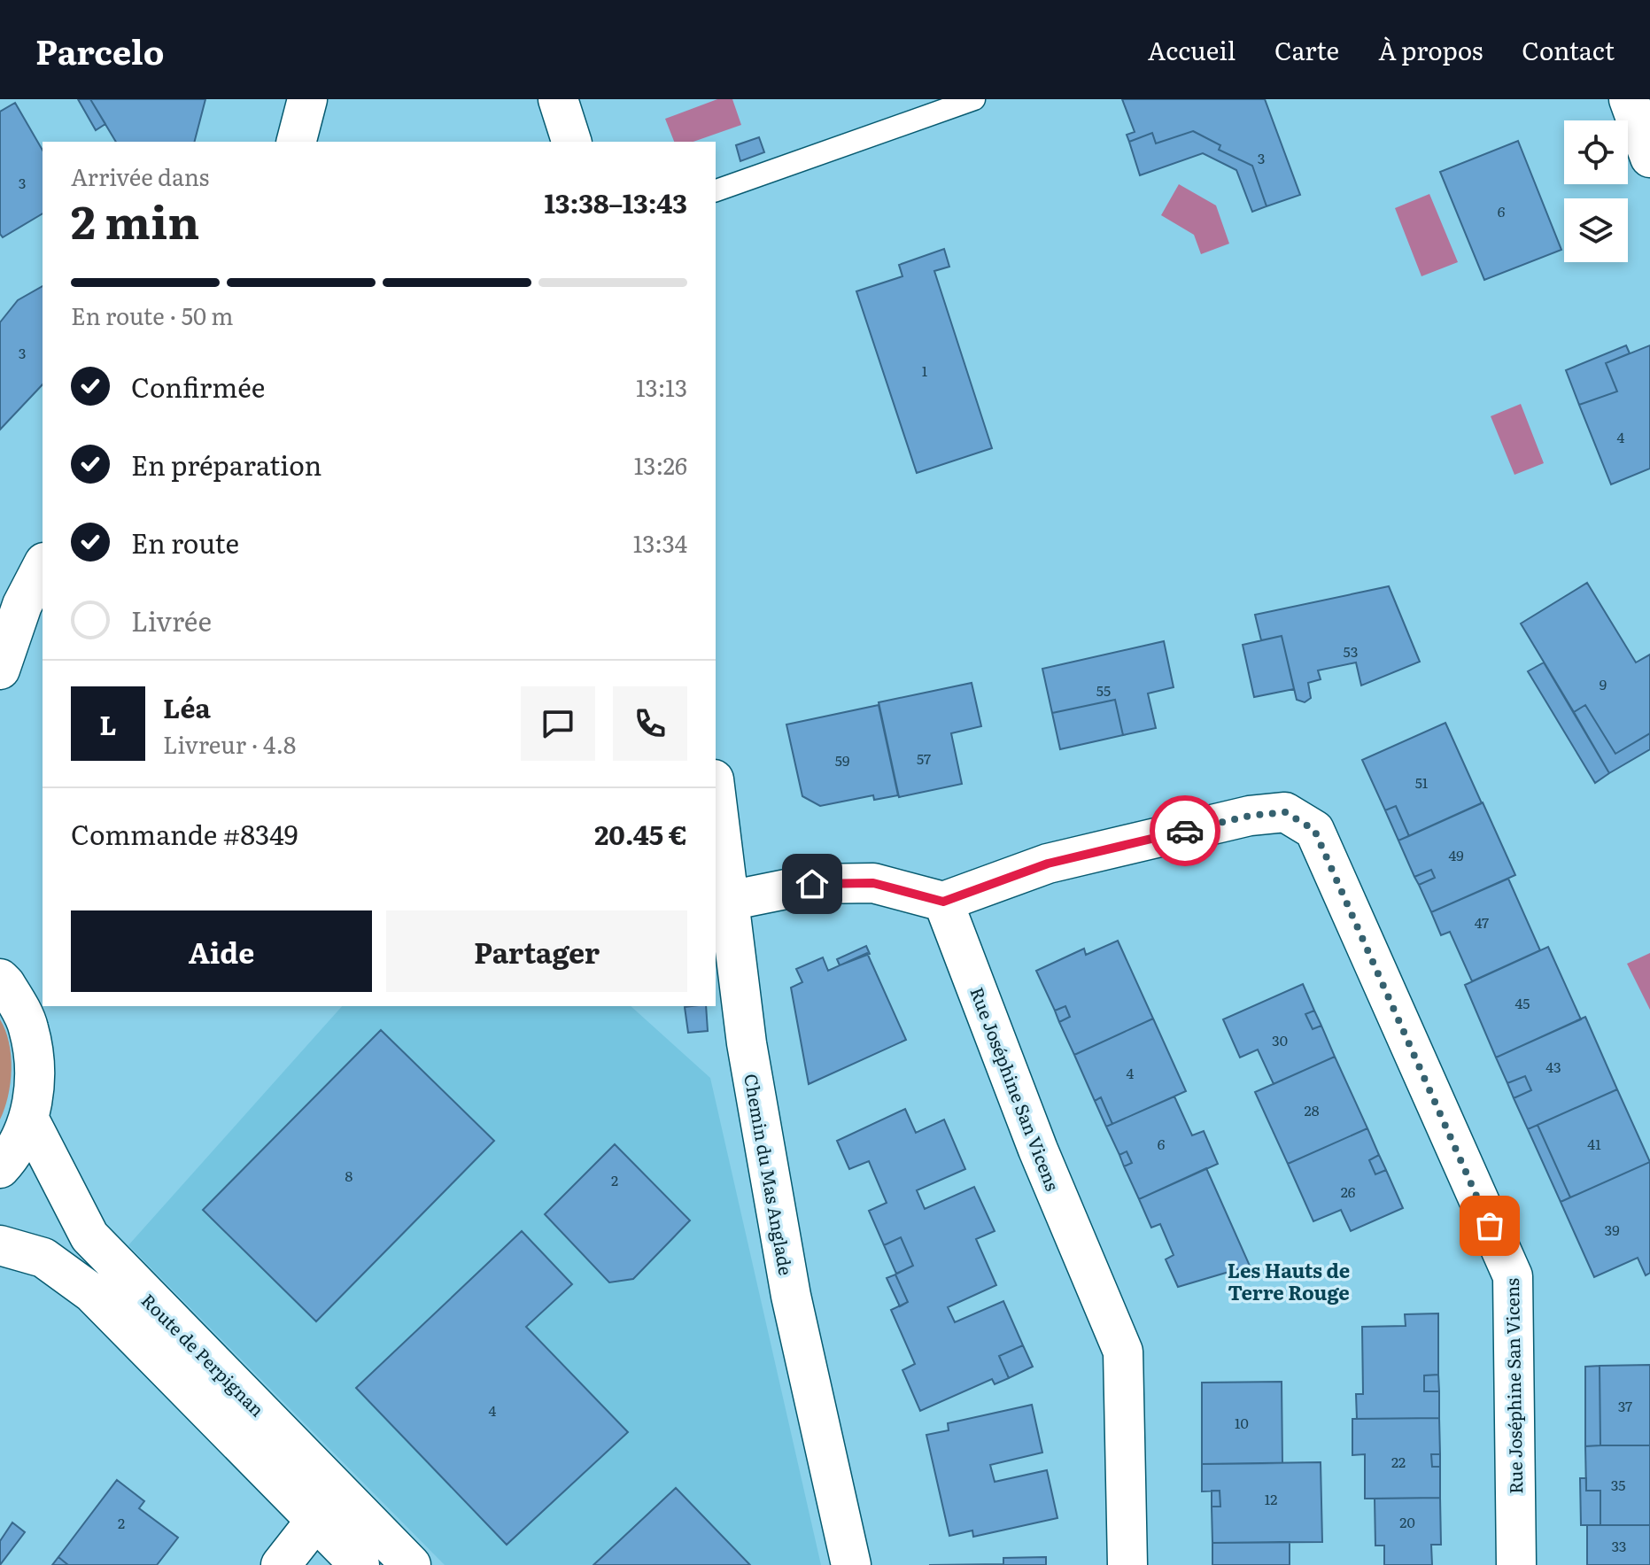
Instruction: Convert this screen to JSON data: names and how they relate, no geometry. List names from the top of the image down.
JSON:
{
  "streets": {
    "street": ["Rue Joséphine San Vicens", "Chemin du Mas Anglade", "Route de Perpignan"]
  },
  "districts": ["Les Hauts de Terre Rouge"],
  "house_numbers": [
    "3",
    "3",
    "6",
    "3",
    "1",
    "4",
    "53",
    "9",
    "55",
    "57",
    "59",
    "51",
    "49",
    "47",
    "45",
    "30",
    "43",
    "4",
    "28",
    "6",
    "41",
    "8",
    "2",
    "26",
    "39",
    "37",
    "4",
    "10",
    "22",
    "35",
    "12",
    "20",
    "2",
    "33"
  ],
  "page": {
    "header": "Parcelo",
    "nav": [
      "Accueil",
      "Carte",
      "À propos",
      "Contact"
    ],
    "heading": ["2 min", "Arrivée dans", "13:38–13:43"],
    "panel": [
      "Léa",
      "Livreur · 4.8",
      "Commande #8349",
      "20.45 €"
    ],
    "bar": "En route · 50 m",
    "list": [
      ["Confirmée", "13:13"],
      ["En préparation", "13:26"],
      ["En route", "13:34"],
      "Livrée"
    ],
    "round": "L",
    "buttons": ["Aide", "Partager"]
  }
}
